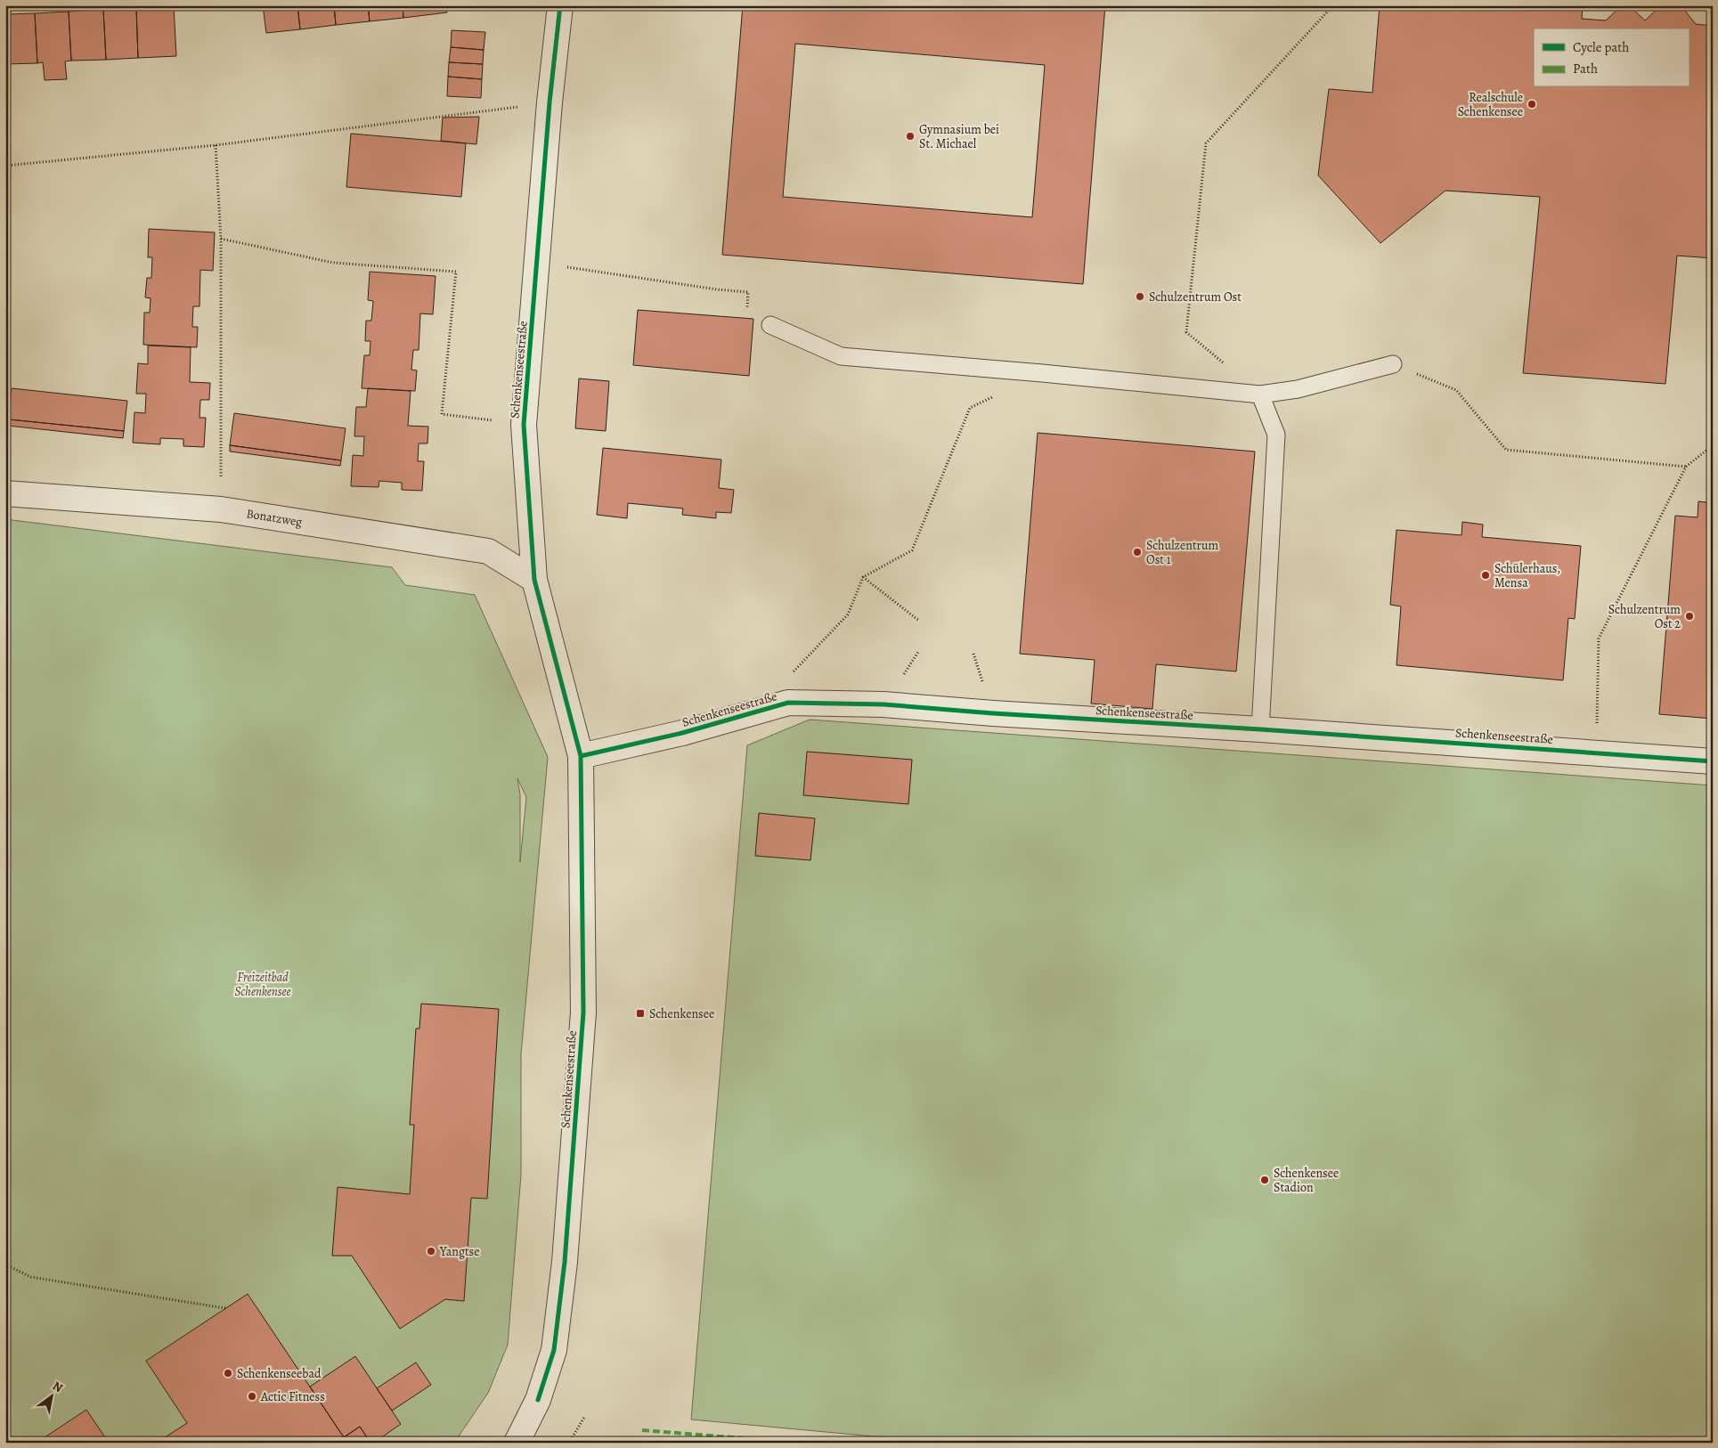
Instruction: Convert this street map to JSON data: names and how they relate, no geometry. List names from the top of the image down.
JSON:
{
  "streets": {
    "street": ["Schenkenseestraße", "Bonatzweg"]
  },
  "crossings": [
    ["Schenkenseestraße", "Bonatzweg"]
  ],
  "parks": ["Freizeitbad Schenkensee"],
  "places": {
    "other": [
      "Realschule Schenkensee",
      "Gymnasium bei St. Michael",
      "Schulzentrum Ost",
      "Schulzentrum Ost 1",
      "Schülerhaus, Mensa",
      "Schulzentrum Ost 2",
      "Schenkensee Stadion",
      "Yangtse",
      "Schenkenseebad",
      "Actic Fitness"
    ],
    "transit": ["Schenkensee"]
  },
  "legend": ["Cycle path", "Path"],
  "north": "top right"
}
